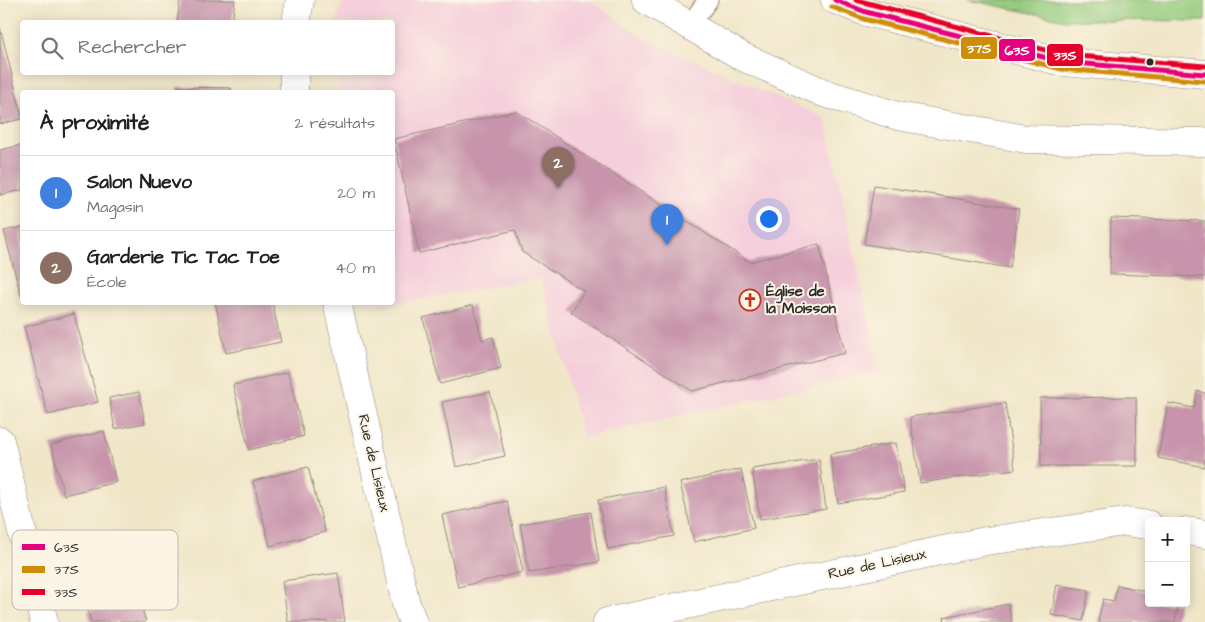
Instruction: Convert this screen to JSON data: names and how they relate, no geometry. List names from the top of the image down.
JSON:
{
  "streets": {
    "street": ["Rue de Lisieux"]
  },
  "places": {
    "church": ["Église de la Moisson"]
  },
  "lines": ["transit line 63S", "transit line 33S", "transit line 37S"],
  "legend": ["63S", "37S", "33S"],
  "page": {
    "search": "Rechercher",
    "heading": ["À proximité", "2 résultats"],
    "pins": ["2", "1"],
    "list": [
      {
        "mark": "1",
        "name": "Salon Nuevo",
        "note": "Magasin",
        "value": "20 m"
      },
      {
        "mark": "2",
        "name": "Garderie Tic Tac Toe",
        "note": "École",
        "value": "40 m"
      }
    ],
    "map_buttons": ["+", "−"]
  }
}
